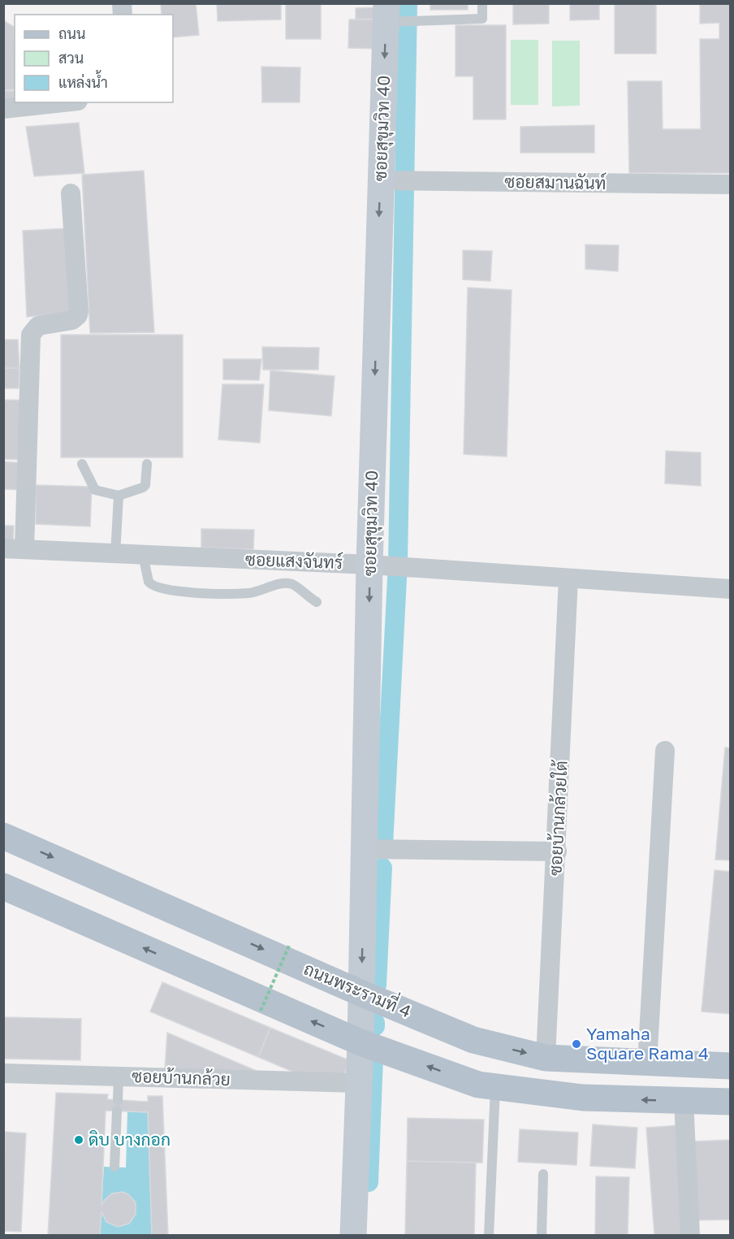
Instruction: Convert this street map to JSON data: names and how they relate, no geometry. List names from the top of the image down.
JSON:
{
  "streets": {
    "main road": ["ถนนพระรามที่ 4"],
    "street": [
      "ซอยสุขุมวิท 40",
      "ซอยสมานฉันท์",
      "ซอยแสงจันทร์",
      "ซอยบ้านกล้วยใต้",
      "ซอยบ้านกล้วย"
    ]
  },
  "crossings": [
    ["ซอยสุขุมวิท 40", "ซอยสมานฉันท์"],
    ["ซอยสุขุมวิท 40", "ซอยแสงจันทร์"],
    ["ซอยสุขุมวิท 40", "ถนนพระรามที่ 4"],
    ["ซอยสุขุมวิท 40", "ซอยบ้านกล้วย"],
    ["ซอยแสงจันทร์", "ซอยบ้านกล้วยใต้"],
    ["ซอยบ้านกล้วยใต้", "ถนนพระรามที่ 4"]
  ],
  "one_way": ["ซอยสุขุมวิท 40"],
  "places": ["Yamaha Square Rama 4", "ดิบ บางกอก"],
  "legend": ["ถนน", "สวน", "แหล่งน้ำ"]
}
